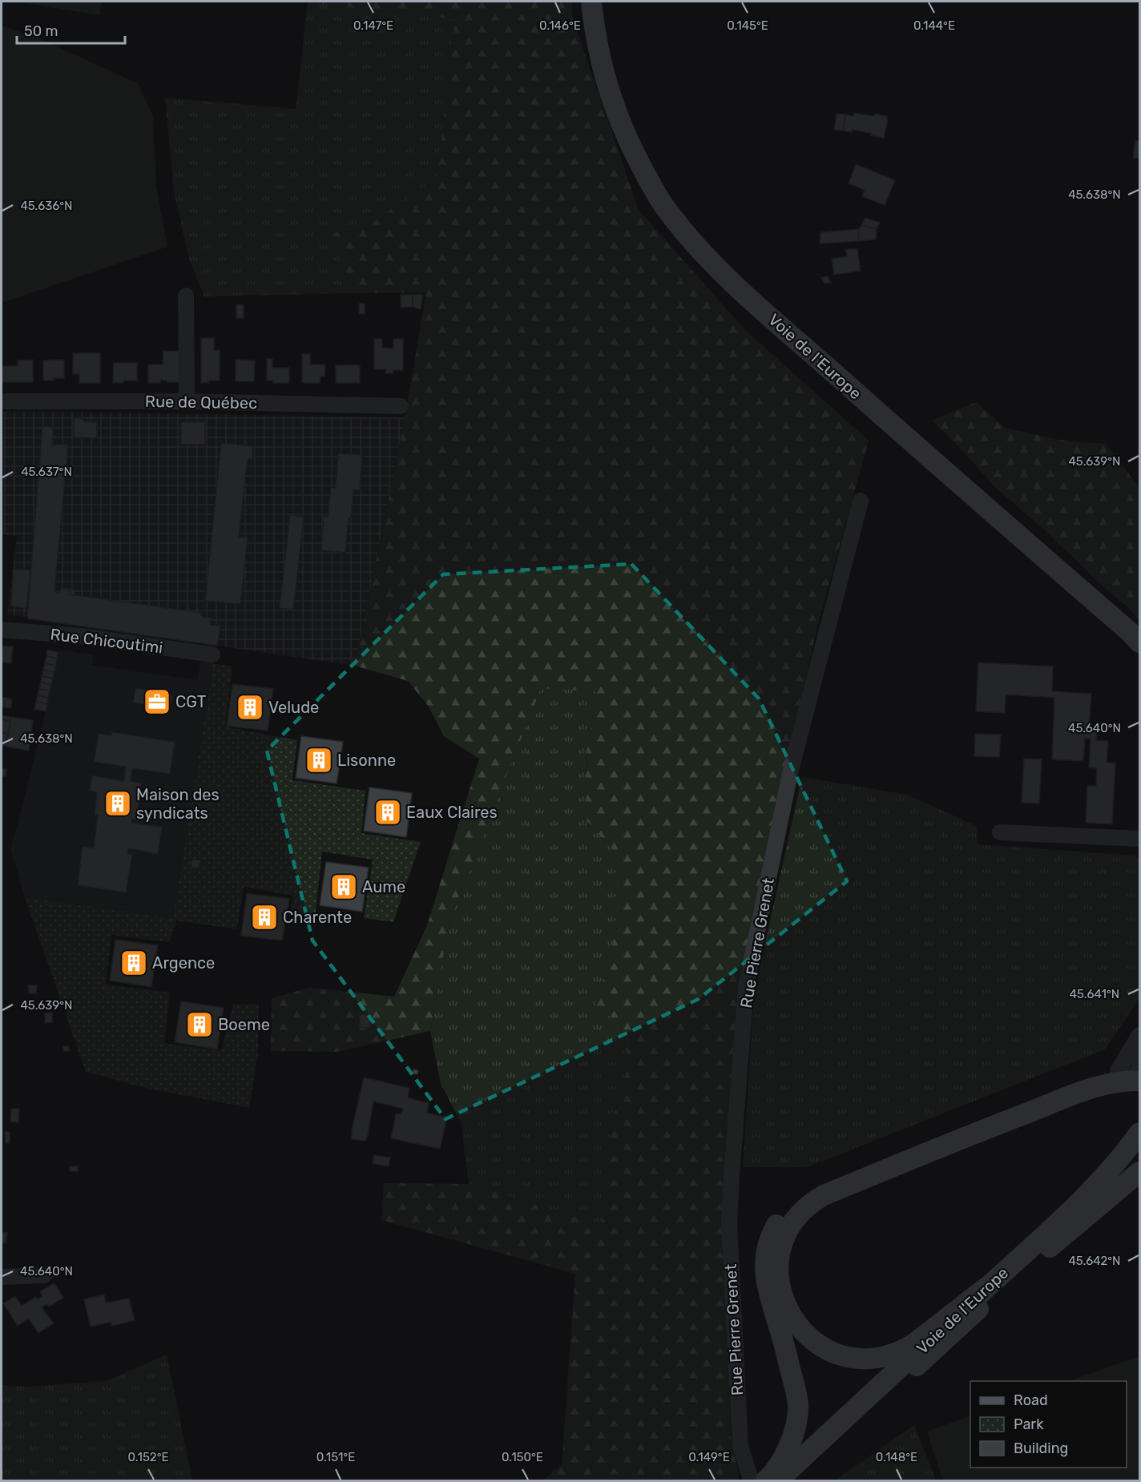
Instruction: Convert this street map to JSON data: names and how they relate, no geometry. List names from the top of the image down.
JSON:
{
  "streets": {
    "main road": ["Voie de l'Europe"],
    "street": ["Rue de Québec", "Rue Chicoutimi", "Rue Pierre Grenet"]
  },
  "places": {
    "office": ["CGT"],
    "building": [
      "Velude",
      "Lisonne",
      "Maison des syndicats",
      "Eaux Claires",
      "Aume",
      "Charente",
      "Argence",
      "Boeme"
    ]
  },
  "legend": ["Road", "Park", "Building"],
  "scale_bar": "50 m",
  "coordinates": [
    "0.147°E",
    "0.146°E",
    "0.145°E",
    "0.144°E",
    "45.638°N",
    "45.636°N",
    "45.639°N",
    "45.637°N",
    "45.640°N",
    "45.641°N",
    "45.642°N",
    "0.152°E",
    "0.151°E",
    "0.150°E",
    "0.149°E",
    "0.148°E"
  ]
}
